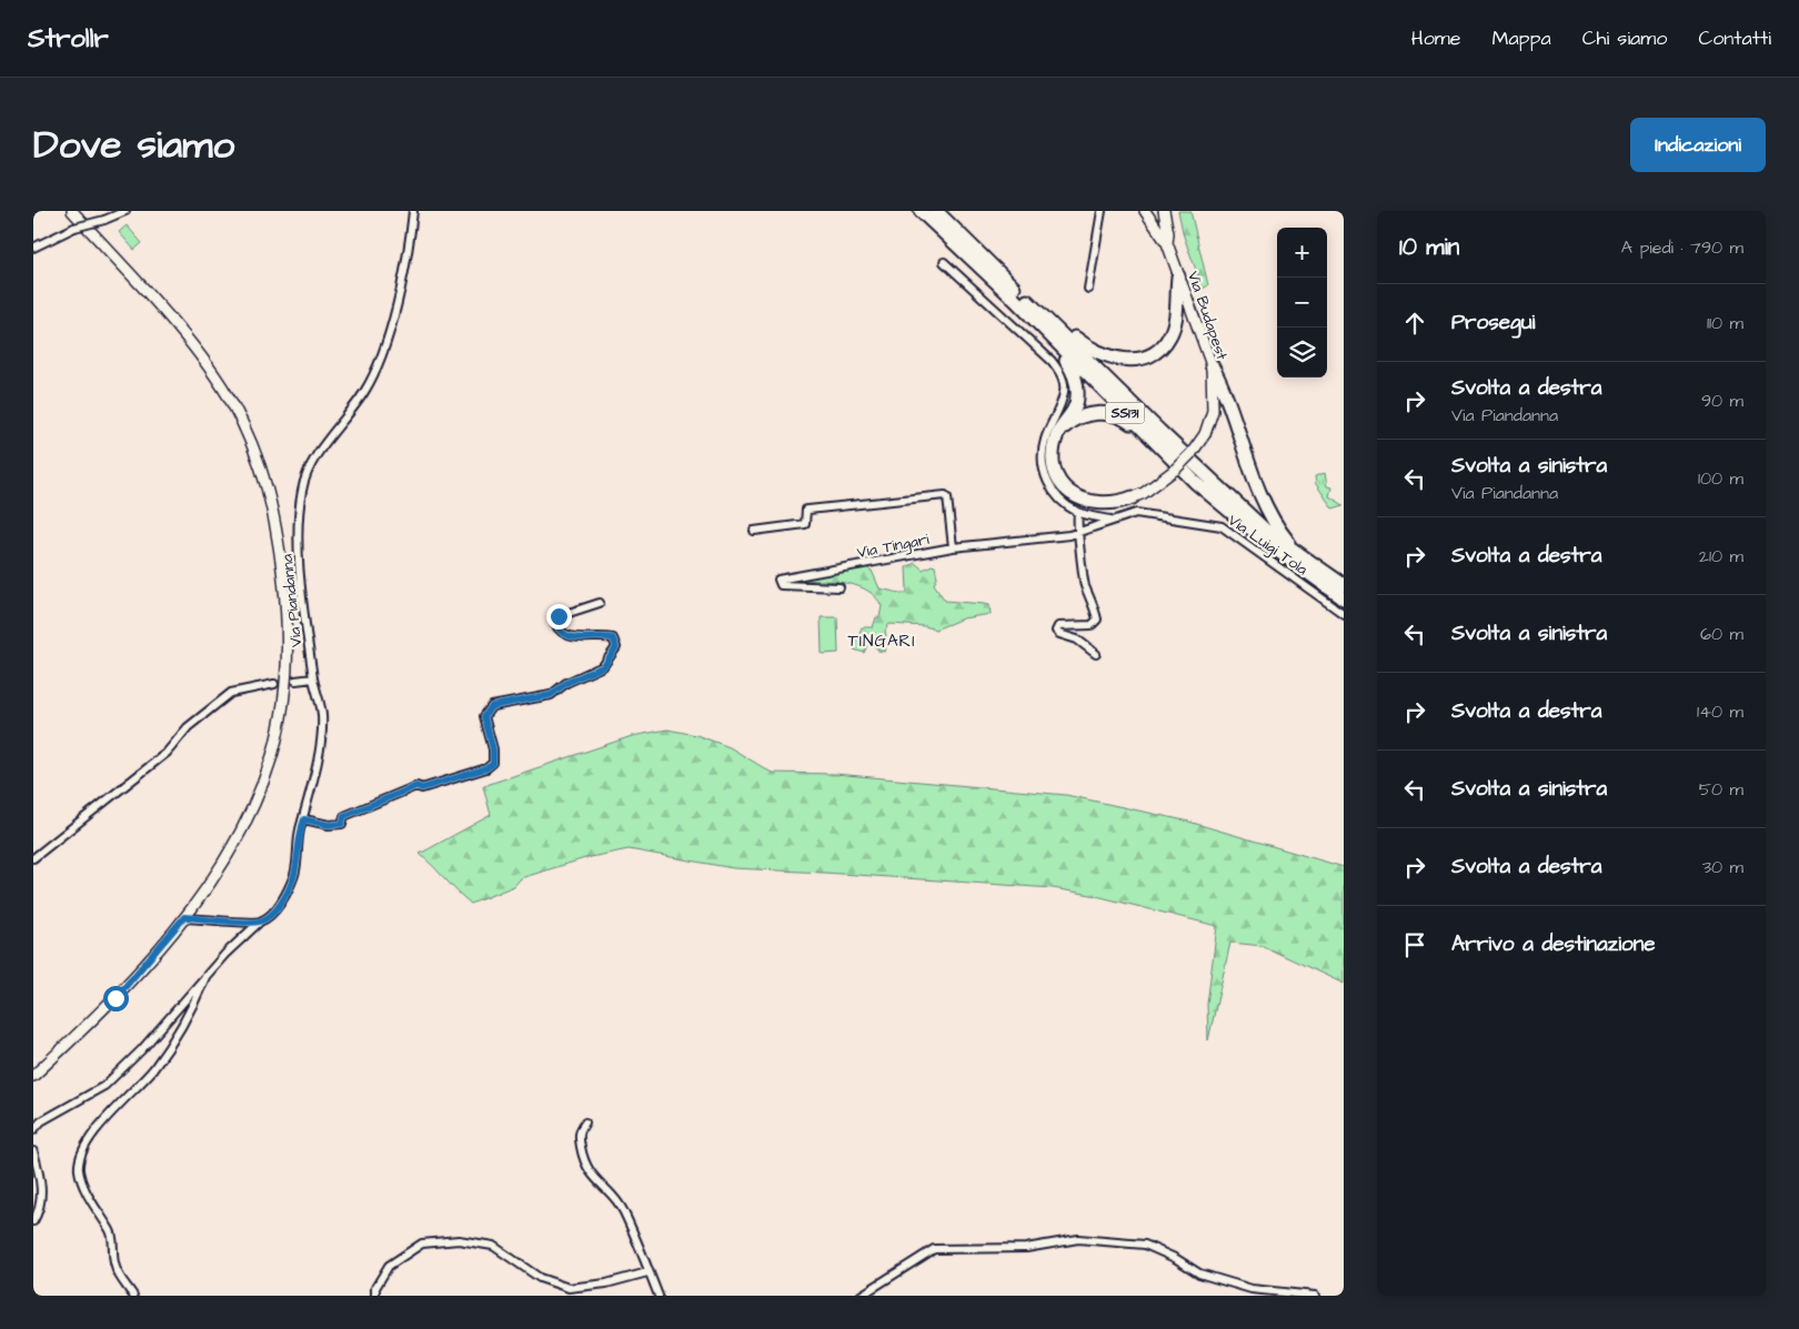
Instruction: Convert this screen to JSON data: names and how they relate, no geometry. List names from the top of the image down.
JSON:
{
  "streets": {
    "highway": ["SS131"],
    "main road": ["Via Budapest"],
    "street": ["Via Luigi Tola", "Via Tingari", "Via Piandanna"]
  },
  "crossings": [
    ["Via Luigi Tola", "Via Tingari"]
  ],
  "districts": ["TINGARI"],
  "page": {
    "header": "Strollr",
    "nav": [
      "Home",
      "Mappa",
      "Chi siamo",
      "Contatti"
    ],
    "title": "Dove siamo",
    "buttons": "Indicazioni",
    "heading": ["10 min", "A piedi · 790 m"],
    "map_buttons": ["+", "−"],
    "list": [
      ["Prosegui", "110 m"],
      ["Svolta a destra", "Via Piandanna", "90 m"],
      ["Svolta a sinistra", "Via Piandanna", "100 m"],
      ["Svolta a destra", "210 m"],
      ["Svolta a sinistra", "60 m"],
      ["Svolta a destra", "140 m"],
      ["Svolta a sinistra", "50 m"],
      ["Svolta a destra", "30 m"],
      "Arrivo a destinazione"
    ]
  }
}
